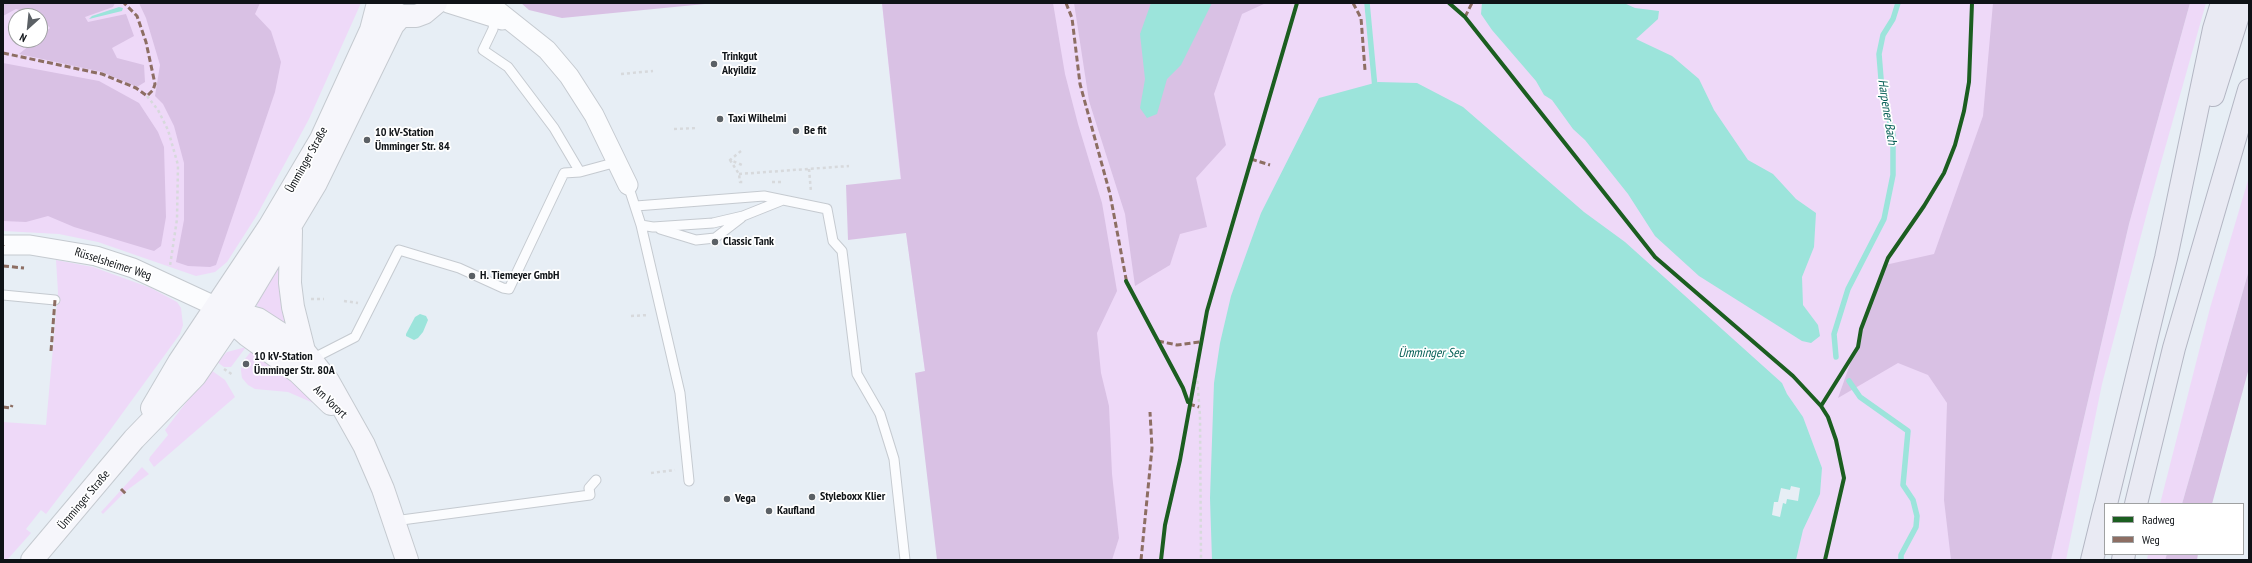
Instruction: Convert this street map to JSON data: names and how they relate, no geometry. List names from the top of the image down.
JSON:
{
  "streets": {
    "street": ["Ümminger Straße", "Rüsselsheimer Weg", "Am Vorort"]
  },
  "crossings": [
    ["Ümminger Straße", "Rüsselsheimer Weg"],
    ["Ümminger Straße", "Am Vorort"],
    ["Rüsselsheimer Weg", "Am Vorort"]
  ],
  "water": ["Harpener Bach", "Ümminger See"],
  "places": [
    "Trinkgut Akyildiz",
    "Taxi Wilhelmi",
    "Be fit",
    "10 kV-Station Ümminger Str. 84",
    "Classic Tank",
    "H. Tiemeyer GmbH",
    "10 kV-Station Ümminger Str. 80A",
    "Styleboxx Klier",
    "Vega",
    "Kaufland"
  ],
  "legend": ["Radweg", "Weg"],
  "north": "bottom left"
}
